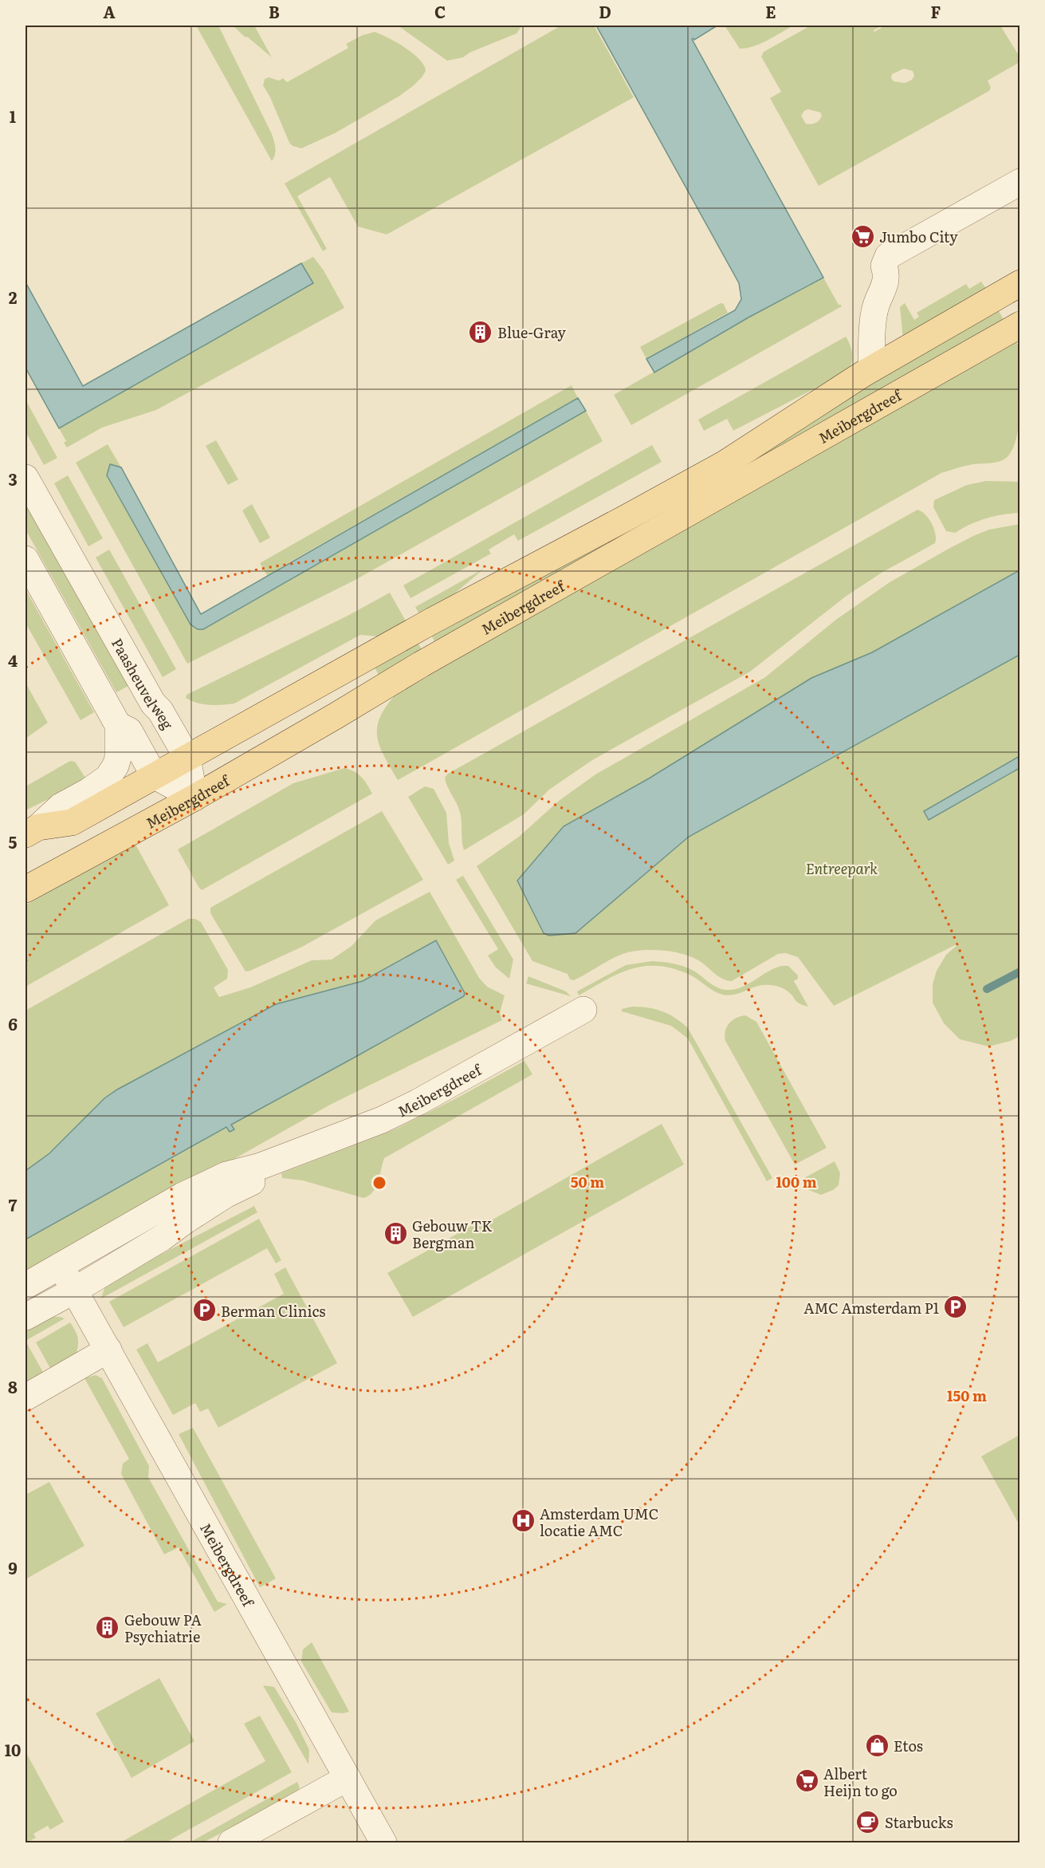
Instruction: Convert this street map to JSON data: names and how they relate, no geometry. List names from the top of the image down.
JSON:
{
  "streets": {
    "main road": ["Meibergdreef"],
    "street": ["Paasheuvelweg"]
  },
  "crossings": [
    ["Meibergdreef", "Paasheuvelweg"]
  ],
  "parks": ["Entreepark"],
  "places": {
    "supermarket": ["Jumbo City", "Albert Heijn to go"],
    "building": ["Blue-Gray", "Gebouw TK Bergman", "Gebouw PA Psychiatrie"],
    "parking": ["AMC Amsterdam P1", "Berman Clinics"],
    "hospital": ["Amsterdam UMC locatie AMC"],
    "shop": ["Etos"],
    "cafe": ["Starbucks"]
  },
  "grid": {
    "columns": [
      "A",
      "B",
      "C",
      "D",
      "E",
      "F"
    ],
    "rows": [
      "1",
      "2",
      "3",
      "4",
      "5",
      "6",
      "7",
      "8",
      "9",
      "10"
    ]
  },
  "rings": ["50 m", "100 m", "150 m"]
}
